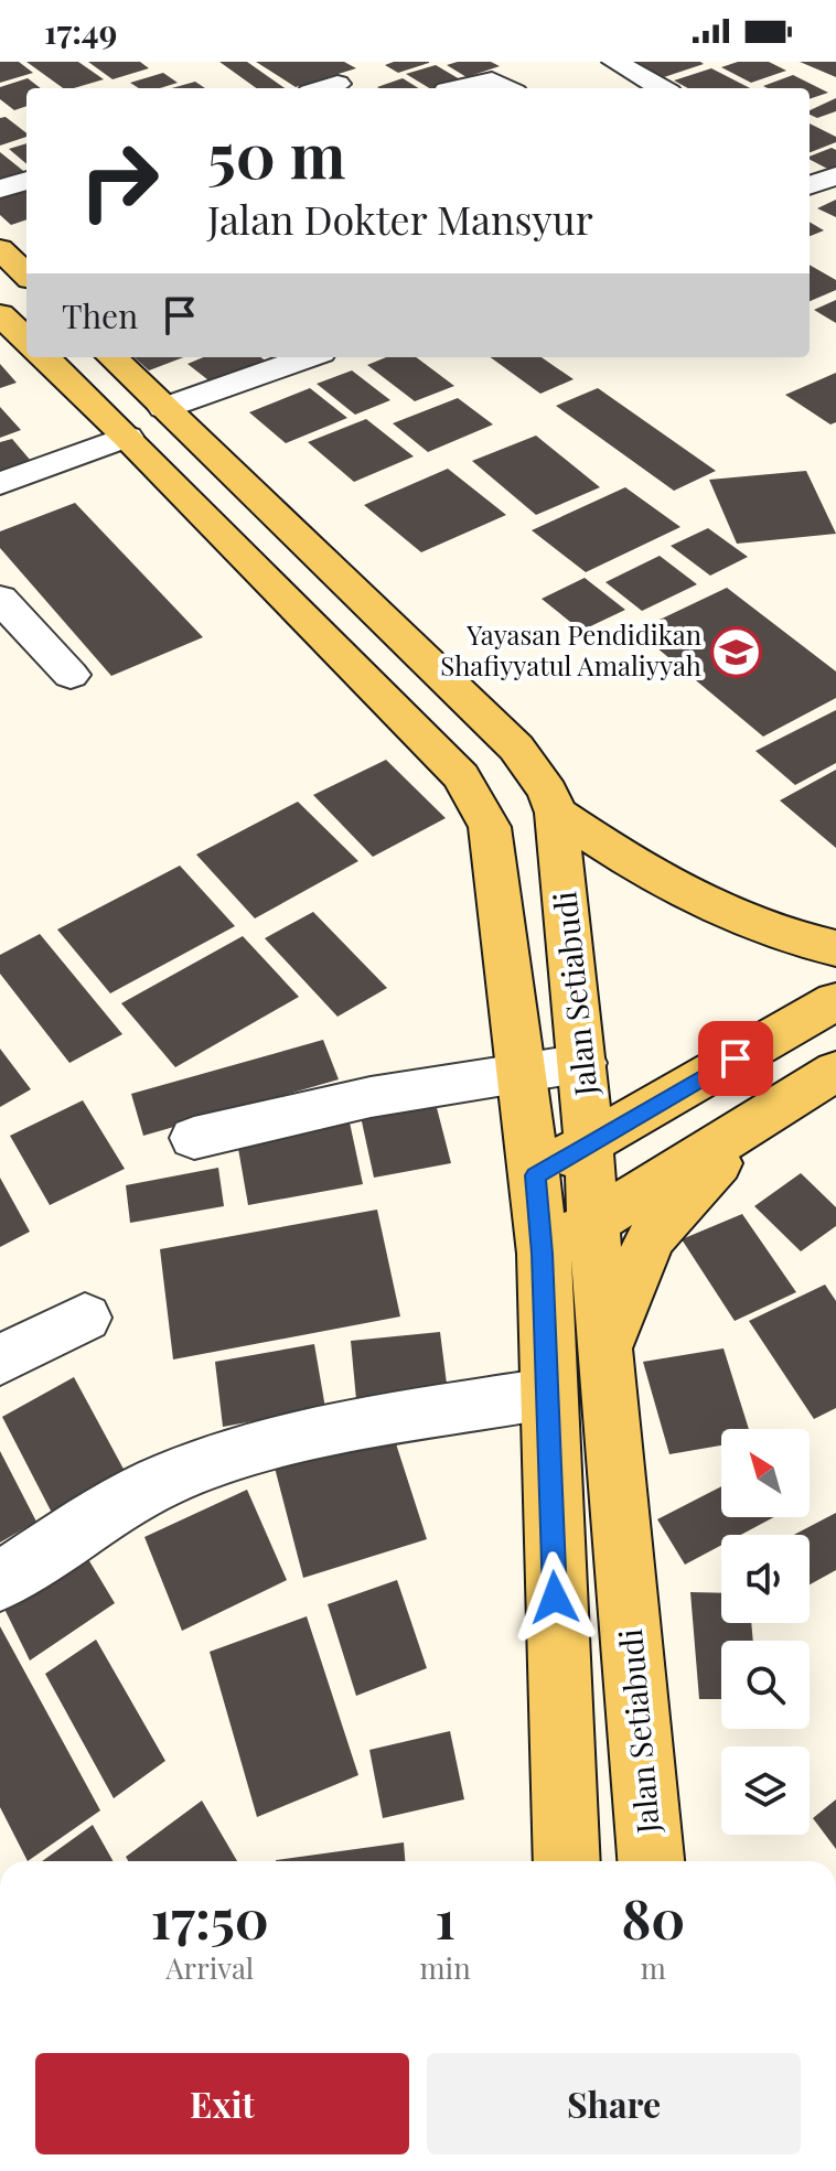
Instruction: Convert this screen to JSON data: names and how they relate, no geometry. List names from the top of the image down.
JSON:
{
  "streets": {
    "main road": ["Jalan Setiabudi"]
  },
  "places": {
    "school or university": ["Yayasan Pendidikan Shafiyyatul Amaliyyah"]
  },
  "north": "top left",
  "page": {
    "status": "17:49",
    "turn": ["50 m", "Jalan Dokter Mansyur"],
    "then": "Then",
    "eta": [
      "17:50",
      "Arrival",
      "1",
      "min",
      "80",
      "m"
    ],
    "buttons": ["Exit", "Share"]
  }
}
